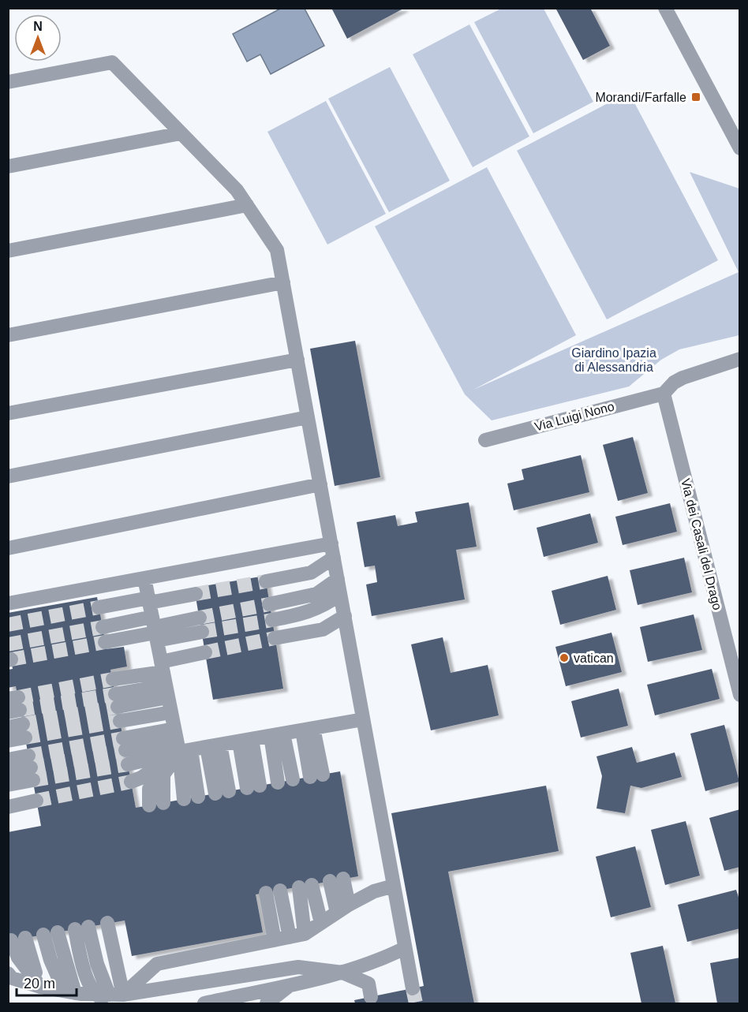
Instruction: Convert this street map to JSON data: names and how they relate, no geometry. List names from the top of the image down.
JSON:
{
  "streets": {
    "street": ["Via Luigi Nono", "Via dei Casali del Drago"]
  },
  "crossings": [
    ["Via Luigi Nono", "Via dei Casali del Drago"]
  ],
  "parks": ["Giardino Ipazia di Alessandria"],
  "places": {
    "transit": ["Morandi/Farfalle"],
    "other": ["vatican"]
  },
  "scale_bar": "20 m",
  "north": "top"
}
